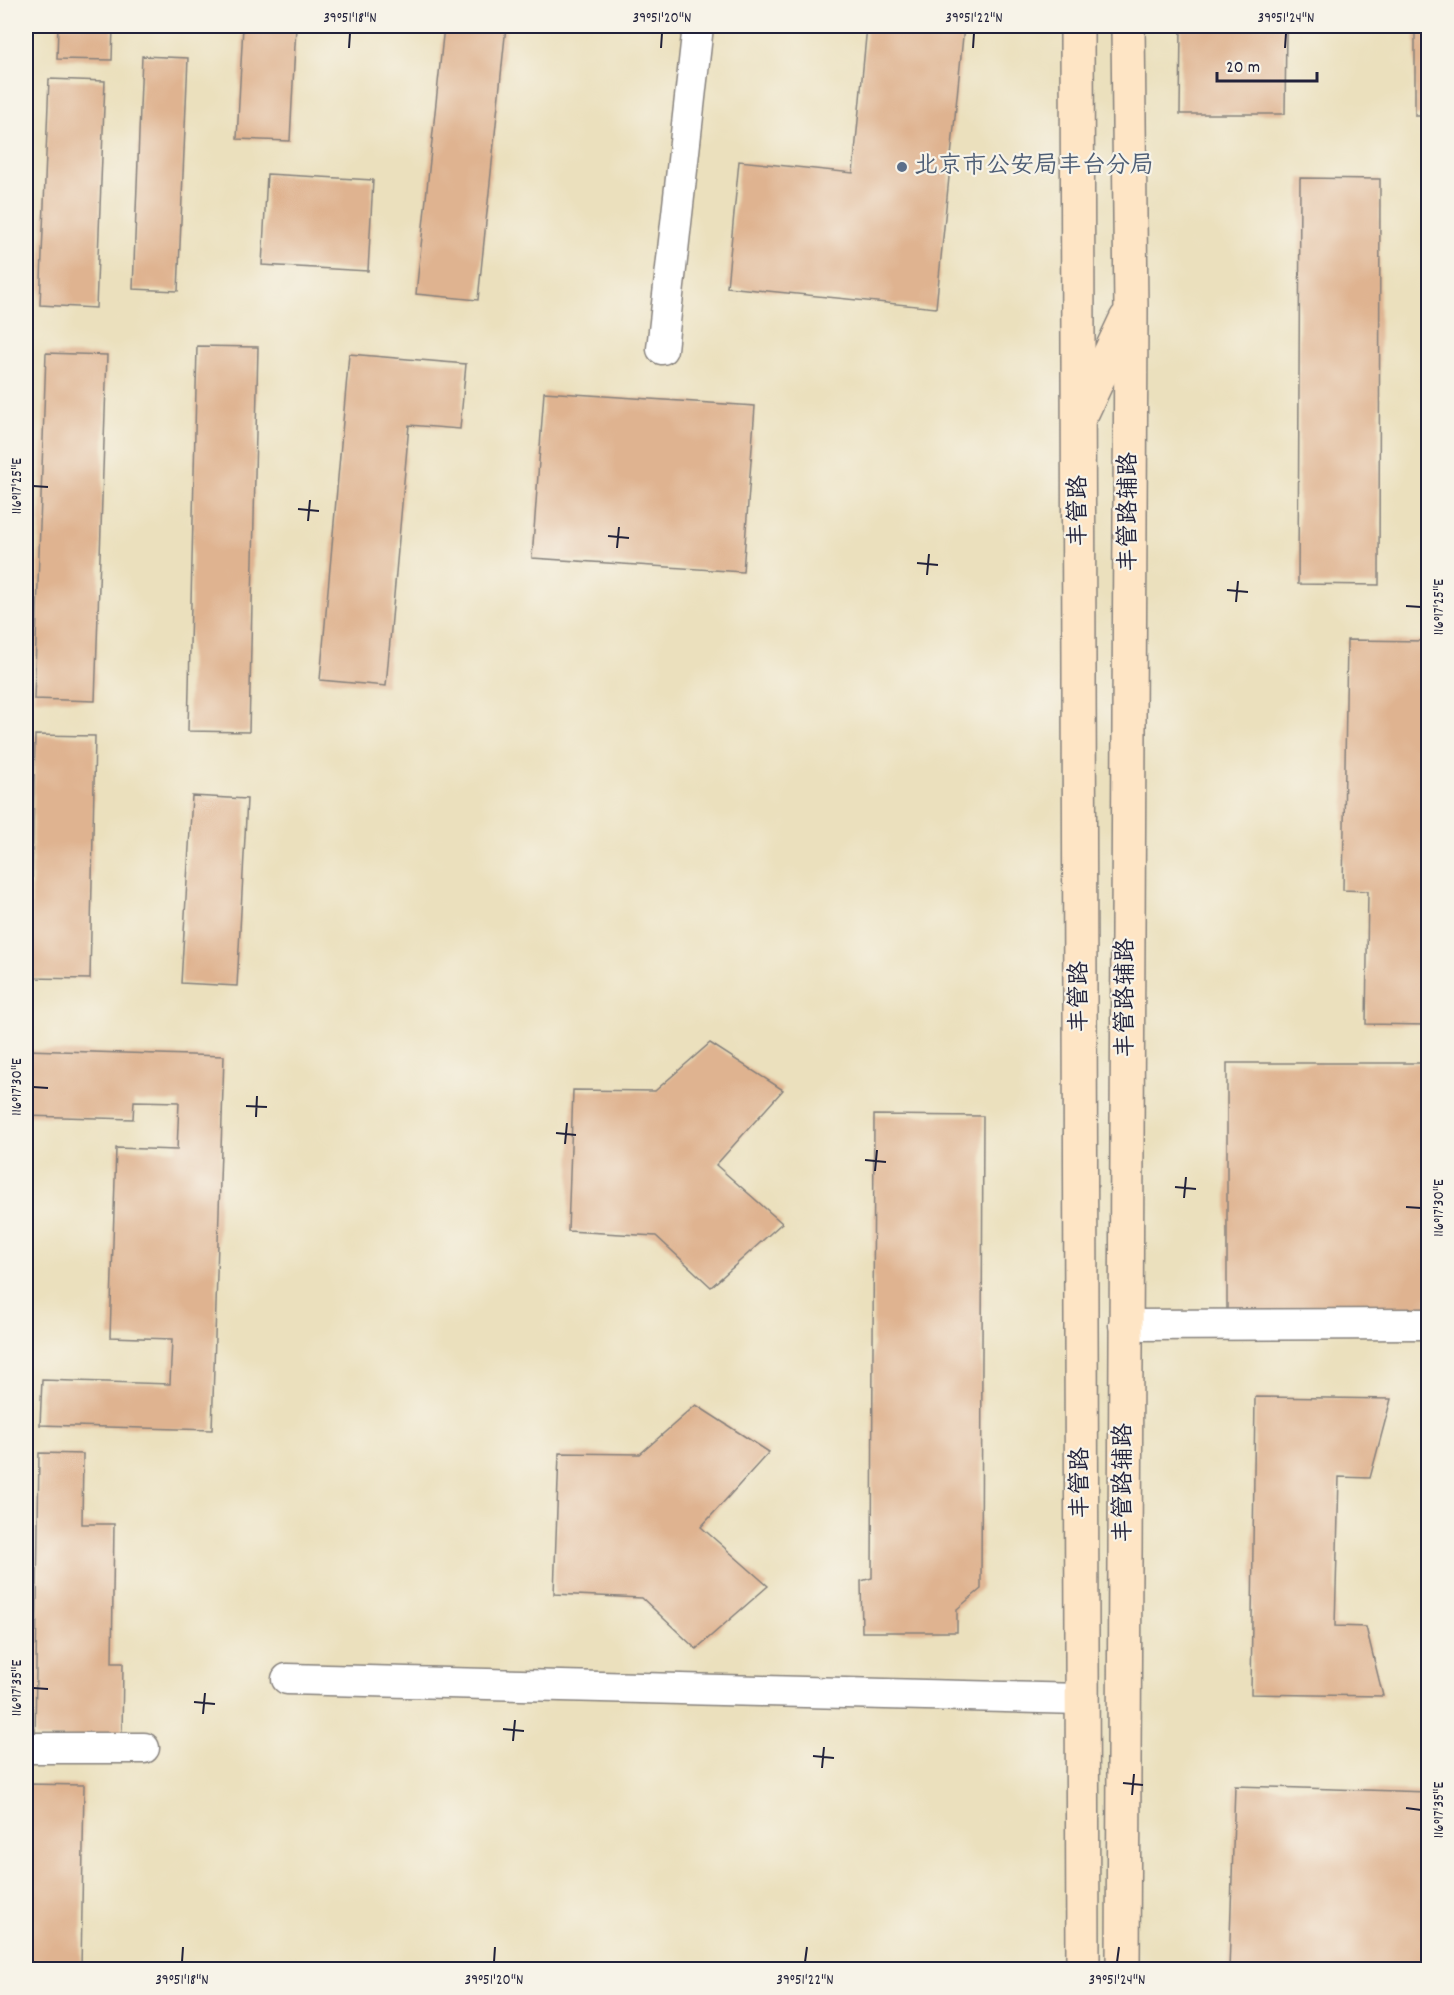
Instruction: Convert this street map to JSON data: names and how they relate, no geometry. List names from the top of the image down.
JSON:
{
  "streets": {
    "street": ["丰管路", "丰管路辅路"]
  },
  "places": ["北京市公安局丰台分局"],
  "scale_bar": "20 m",
  "coordinates": [
    "39°51'18\"N",
    "39°51'20\"N",
    "39°51'22\"N",
    "39°51'24\"N",
    "116°17'25\"E",
    "116°17'30\"E",
    "116°17'35\"E"
  ]
}
